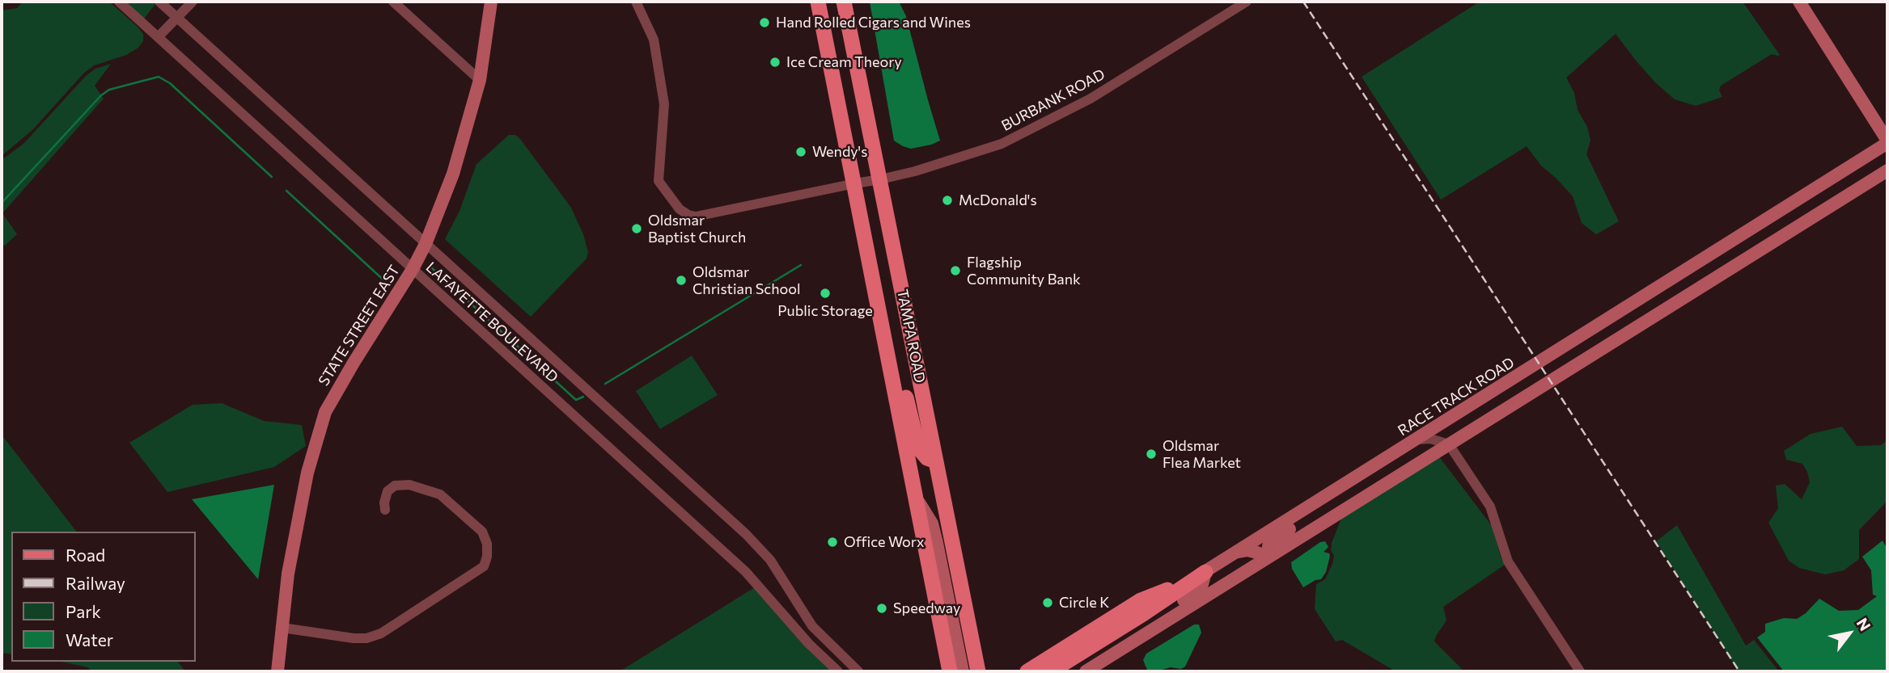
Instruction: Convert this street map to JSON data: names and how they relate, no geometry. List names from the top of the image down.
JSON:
{
  "streets": {
    "main road": ["STATE STREET EAST", "TAMPA ROAD", "RACE TRACK ROAD"],
    "street": ["BURBANK ROAD", "LAFAYETTE BOULEVARD"]
  },
  "crossings": [
    ["BURBANK ROAD", "TAMPA ROAD"],
    ["LAFAYETTE BOULEVARD", "STATE STREET EAST"]
  ],
  "places": [
    "Hand Rolled Cigars and Wines",
    "Ice Cream Theory",
    "Wendy's",
    "McDonald's",
    "Oldsmar Baptist Church",
    "Flagship Community Bank",
    "Oldsmar Christian School",
    "Public Storage",
    "Oldsmar Flea Market",
    "Office Worx",
    "Circle K",
    "Speedway"
  ],
  "legend": [
    "Road",
    "Railway",
    "Park",
    "Water"
  ],
  "north": "top right"
}
